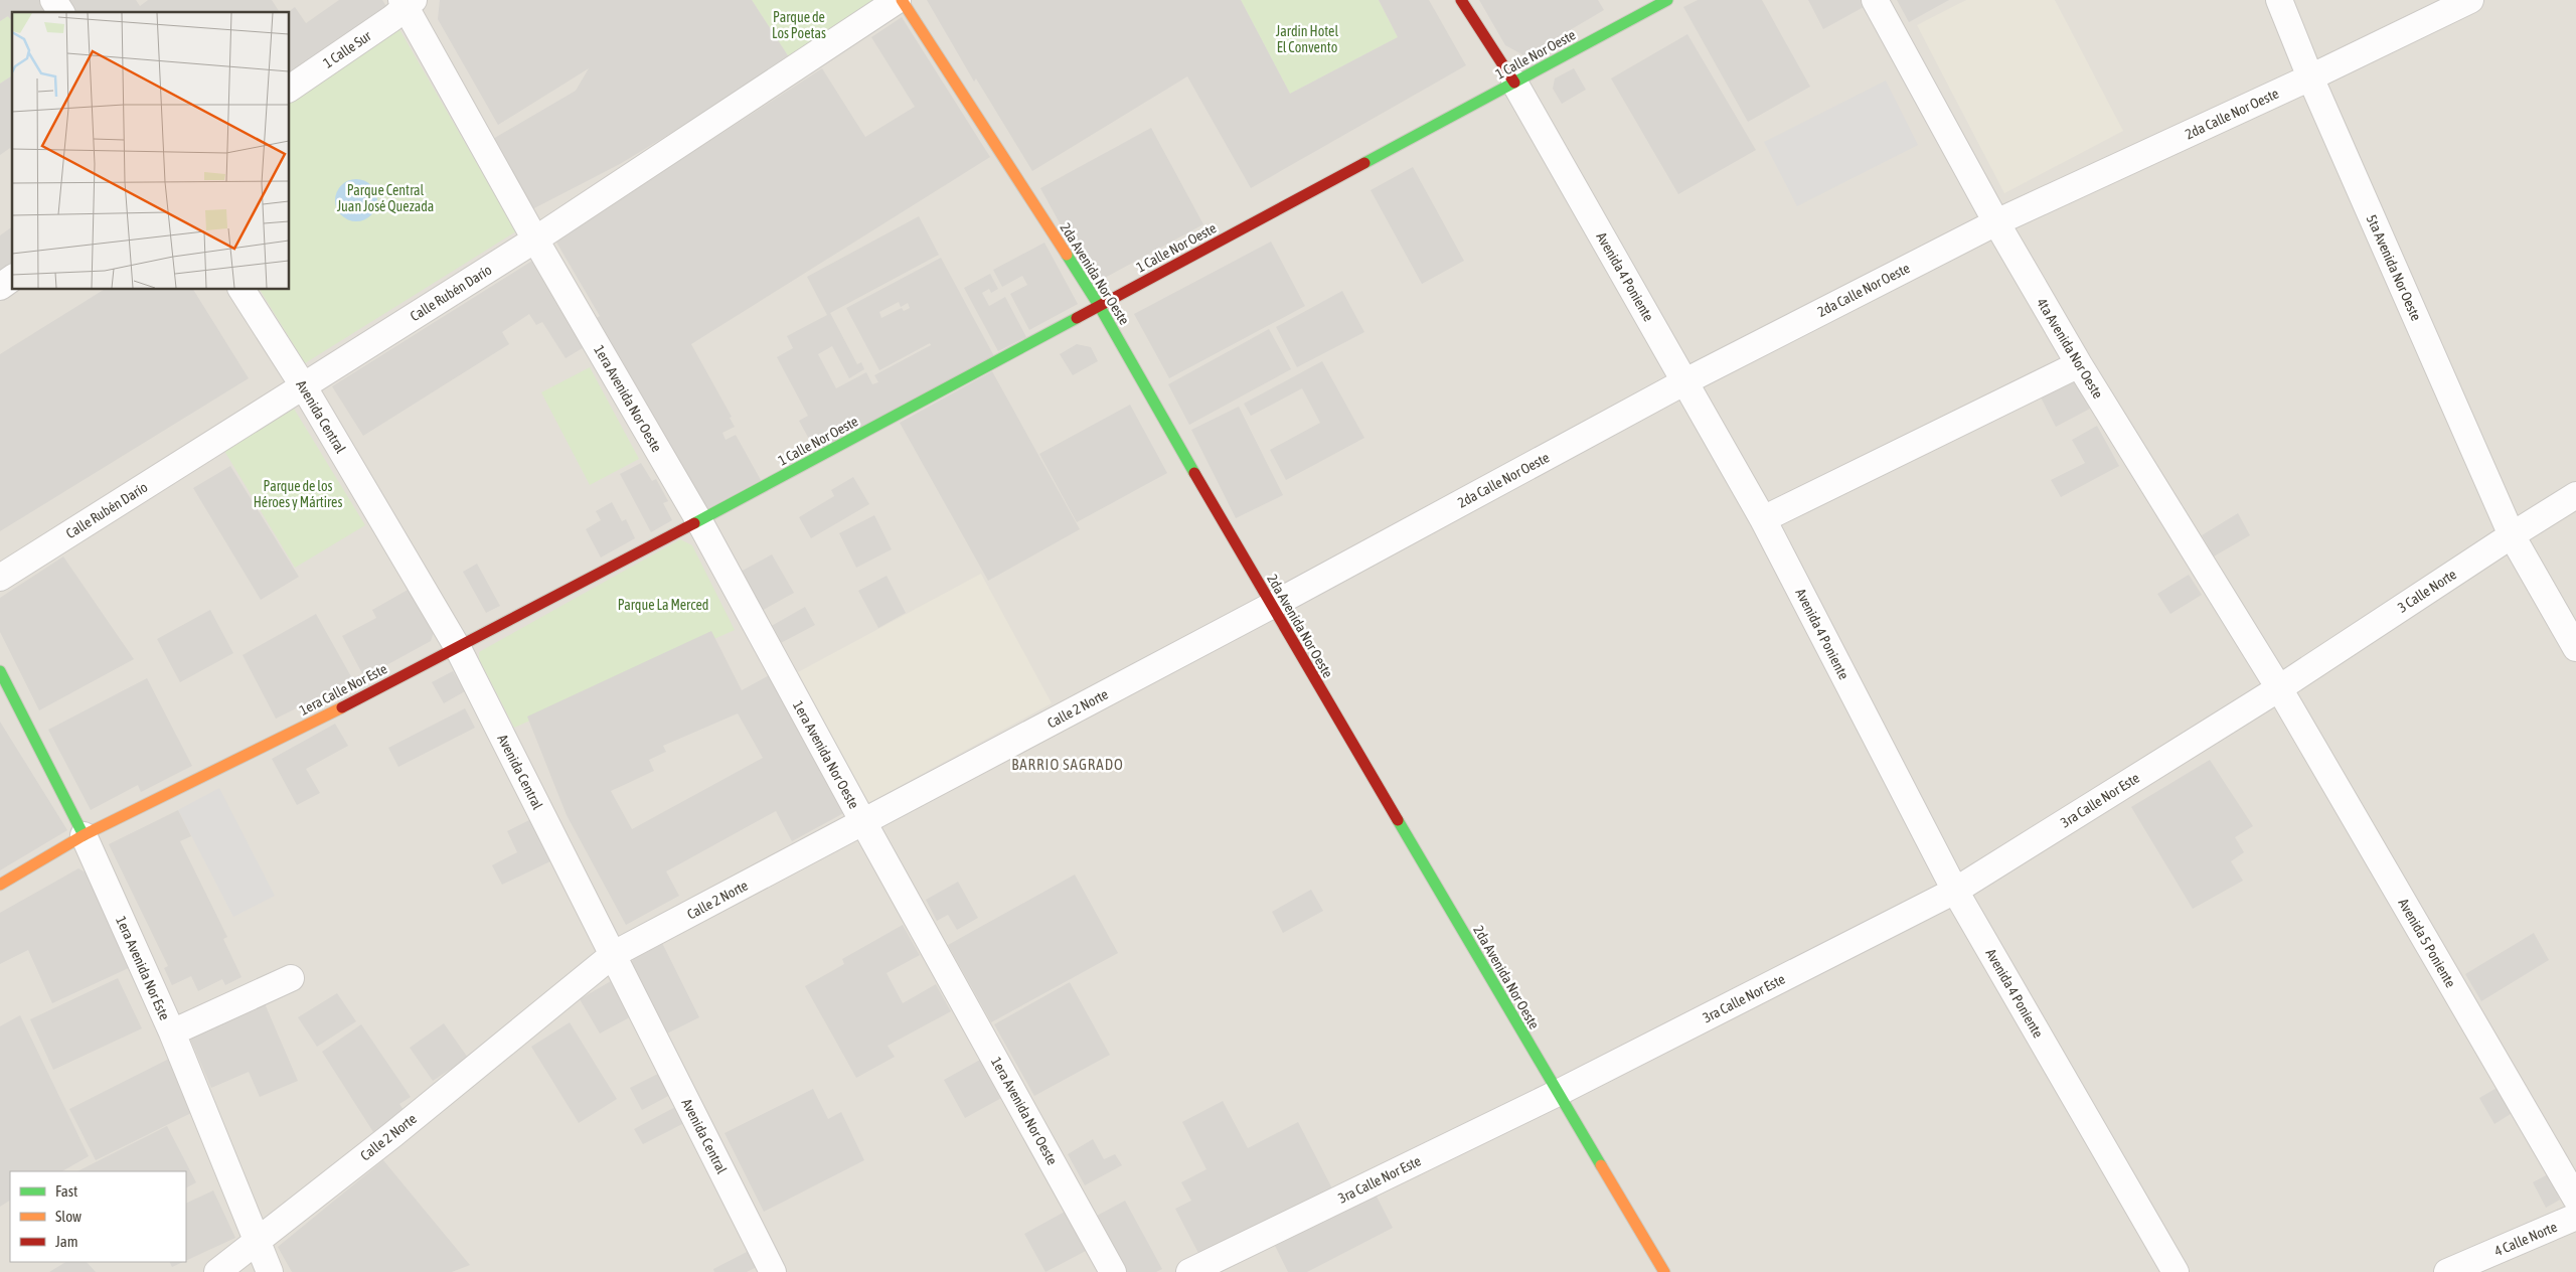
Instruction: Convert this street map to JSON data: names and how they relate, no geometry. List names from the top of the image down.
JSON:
{
  "streets": {
    "street": [
      "1 Calle Sur",
      "1 Calle Nor Oeste",
      "2da Calle Nor Oeste",
      "5ta Avenida Nor Oeste",
      "2da Avenida Nor Oeste",
      "Avenida 4 Poniente",
      "Calle Rubén Darío",
      "4ta Avenida Nor Oeste",
      "1era Avenida Nor Oeste",
      "Avenida Central",
      "3 Calle Norte",
      "1era Calle Nor Este",
      "Calle 2 Norte",
      "3ra Calle Nor Este",
      "Avenida 5 Poniente",
      "1era Avenida Nor Este",
      "4 Calle Norte"
    ]
  },
  "crossings": [
    ["1 Calle Sur", "1era Avenida Nor Oeste"],
    ["1 Calle Nor Oeste", "2da Avenida Nor Oeste"],
    ["1 Calle Nor Oeste", "Avenida 4 Poniente"],
    ["1 Calle Nor Oeste", "1era Avenida Nor Oeste"],
    ["1 Calle Nor Oeste", "1era Calle Nor Este"],
    ["2da Calle Nor Oeste", "5ta Avenida Nor Oeste"],
    ["2da Calle Nor Oeste", "2da Avenida Nor Oeste"],
    ["2da Calle Nor Oeste", "Avenida 4 Poniente"],
    ["2da Calle Nor Oeste", "4ta Avenida Nor Oeste"],
    ["2da Calle Nor Oeste", "Calle 2 Norte"],
    ["5ta Avenida Nor Oeste", "3 Calle Norte"],
    ["2da Avenida Nor Oeste", "Calle 2 Norte"],
    ["2da Avenida Nor Oeste", "3ra Calle Nor Este"],
    ["Avenida 4 Poniente", "3ra Calle Nor Este"],
    ["Calle Rubén Darío", "1era Avenida Nor Oeste"],
    ["Calle Rubén Darío", "Avenida Central"],
    ["4ta Avenida Nor Oeste", "3 Calle Norte"],
    ["4ta Avenida Nor Oeste", "3ra Calle Nor Este"],
    ["4ta Avenida Nor Oeste", "Avenida 5 Poniente"],
    ["1era Avenida Nor Oeste", "1era Calle Nor Este"],
    ["1era Avenida Nor Oeste", "Calle 2 Norte"],
    ["Avenida Central", "1era Calle Nor Este"],
    ["Avenida Central", "Calle 2 Norte"],
    ["3 Calle Norte", "3ra Calle Nor Este"],
    ["3 Calle Norte", "Avenida 5 Poniente"],
    ["1era Calle Nor Este", "1era Avenida Nor Este"],
    ["Calle 2 Norte", "1era Avenida Nor Este"],
    ["3ra Calle Nor Este", "Avenida 5 Poniente"]
  ],
  "districts": ["BARRIO SAGRADO"],
  "parks": [
    "Parque de Los Poetas",
    "Jardin Hotel El Convento",
    "Parque Central Juan José Quezada",
    "Parque de los Héroes y Mártires",
    "Parque La Merced"
  ],
  "legend": ["Fast", "Slow", "Jam"]
}
